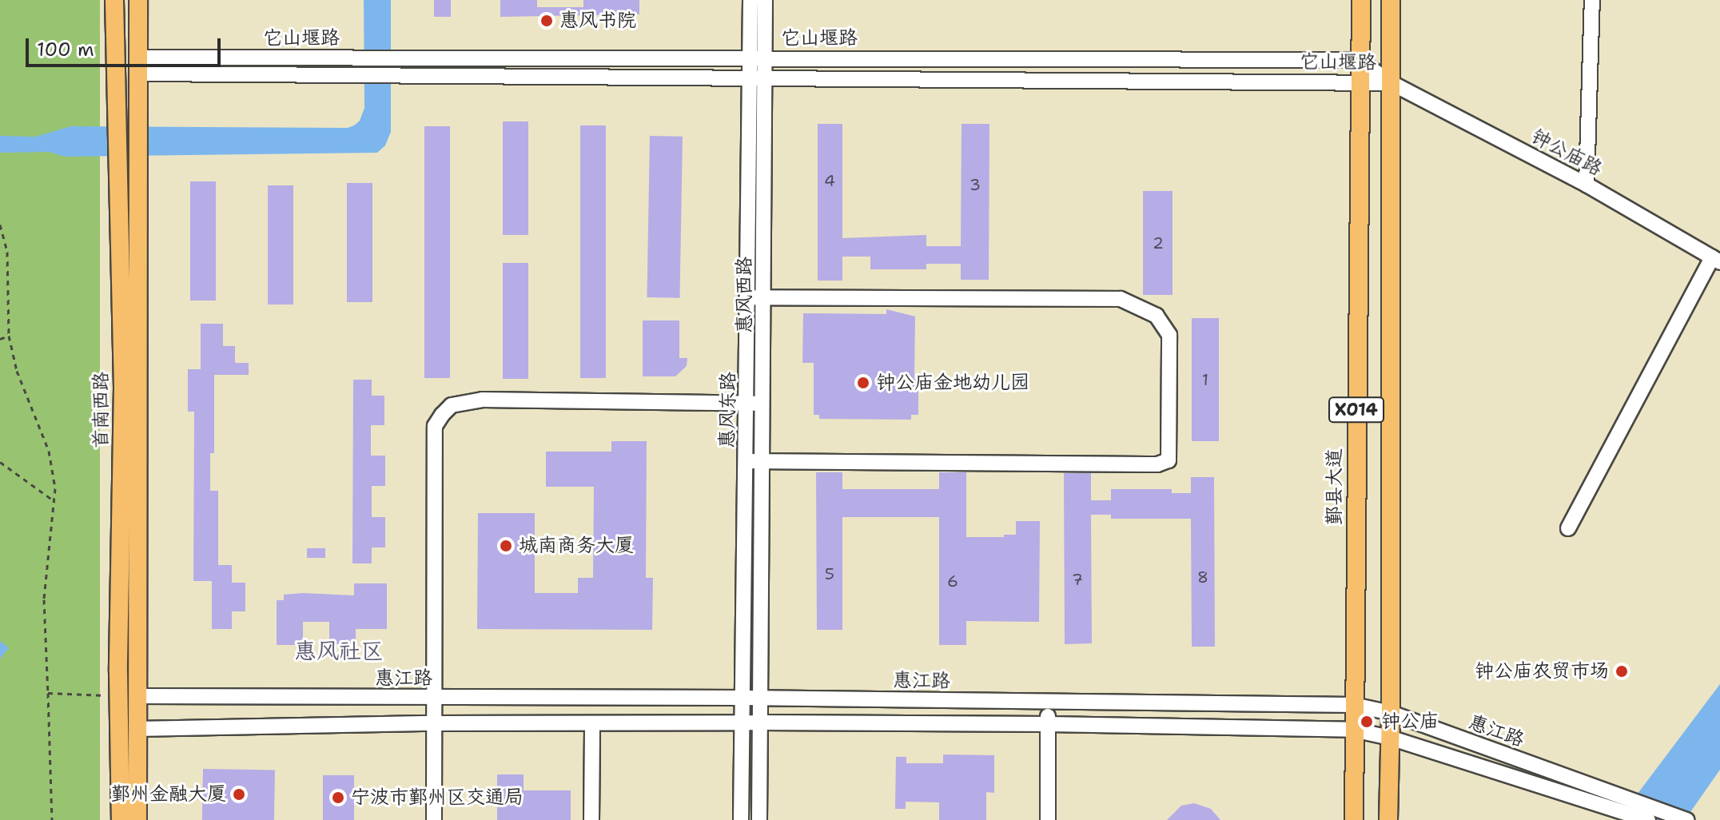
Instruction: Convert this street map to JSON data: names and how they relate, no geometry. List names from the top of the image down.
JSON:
{
  "streets": {
    "main road": ["首南西路", "X014", "鄞县大道"],
    "street": [
      "它山堰路",
      "钟公庙路",
      "惠风西路",
      "惠风东路",
      "惠江路"
    ]
  },
  "crossings": [
    ["它山堰路", "钟公庙路"],
    ["它山堰路", "惠风西路"],
    ["它山堰路", "首南西路"],
    ["它山堰路", "惠风东路"],
    ["它山堰路", "X014"],
    ["它山堰路", "鄞县大道"],
    ["钟公庙路", "X014"],
    ["惠风西路", "惠风东路"],
    ["惠风西路", "惠江路"],
    ["首南西路", "惠江路"],
    ["惠风东路", "惠江路"],
    ["X014", "惠江路"],
    ["鄞县大道", "惠江路"]
  ],
  "districts": ["惠风社区"],
  "places": [
    "惠风书院",
    "钟公庙金地幼儿园",
    "城南商务大厦",
    "钟公庙农贸市场",
    "钟公庙",
    "鄞州金融大厦",
    "宁波市鄞州区交通局"
  ],
  "house_numbers": [
    "4",
    "3",
    "2",
    "1",
    "5",
    "8",
    "7",
    "6"
  ],
  "scale_bar": "100 m"
}
